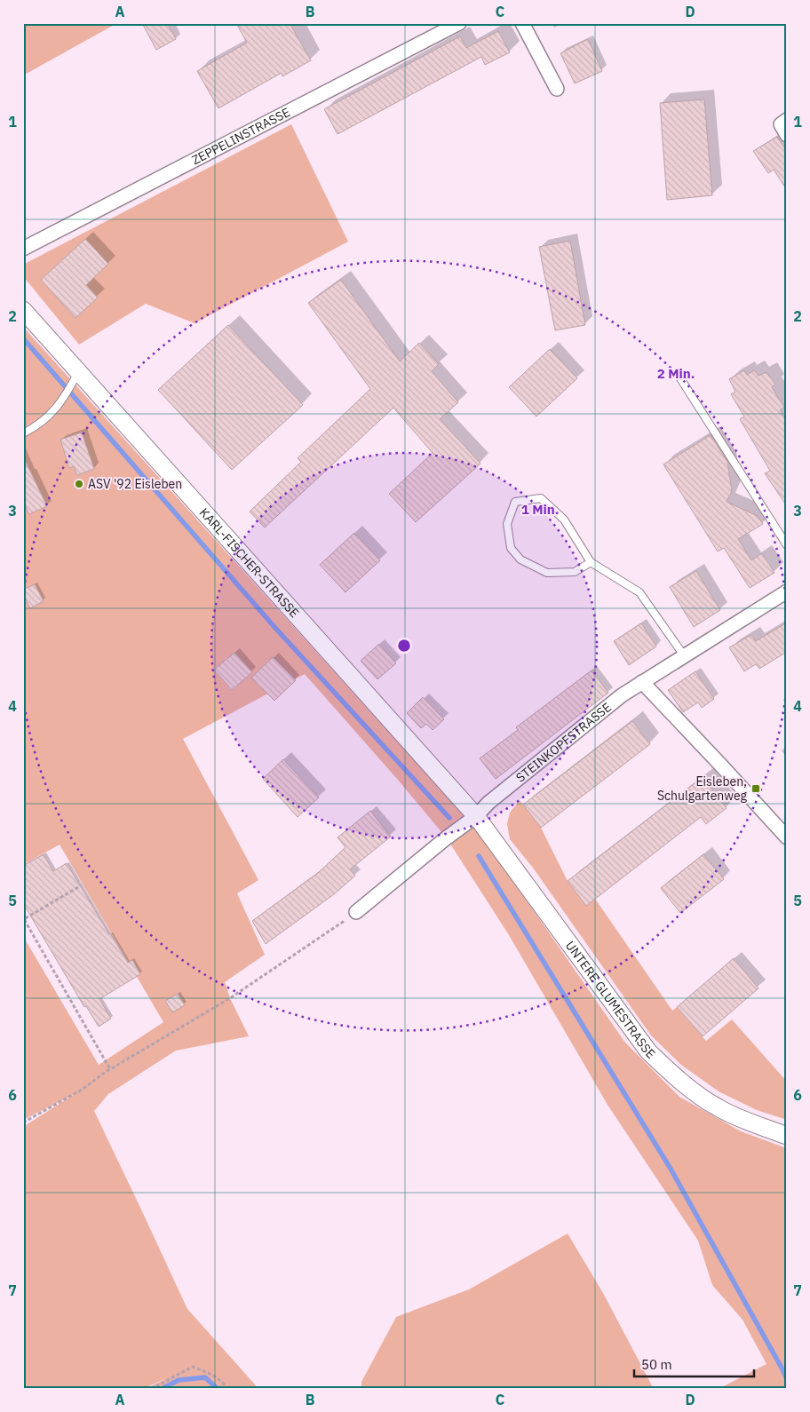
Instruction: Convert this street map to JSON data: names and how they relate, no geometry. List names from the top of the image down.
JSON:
{
  "streets": {
    "street": [
      "ZEPPELINSTRASSE",
      "KARL-FISCHER-STRASSE",
      "STEINKOPFSTRASSE",
      "UNTERE GLUMESTRASSE"
    ]
  },
  "crossings": [
    ["KARL-FISCHER-STRASSE", "STEINKOPFSTRASSE"],
    ["KARL-FISCHER-STRASSE", "UNTERE GLUMESTRASSE"],
    ["STEINKOPFSTRASSE", "UNTERE GLUMESTRASSE"]
  ],
  "places": {
    "other": ["ASV '92 Eisleben"],
    "transit": ["Eisleben, Schulgartenweg"]
  },
  "scale_bar": "50 m",
  "grid": {
    "columns": [
      "A",
      "B",
      "C",
      "D"
    ],
    "rows": [
      "1",
      "2",
      "3",
      "4",
      "5",
      "6",
      "7"
    ]
  },
  "rings": ["2 Min.", "1 Min."]
}
